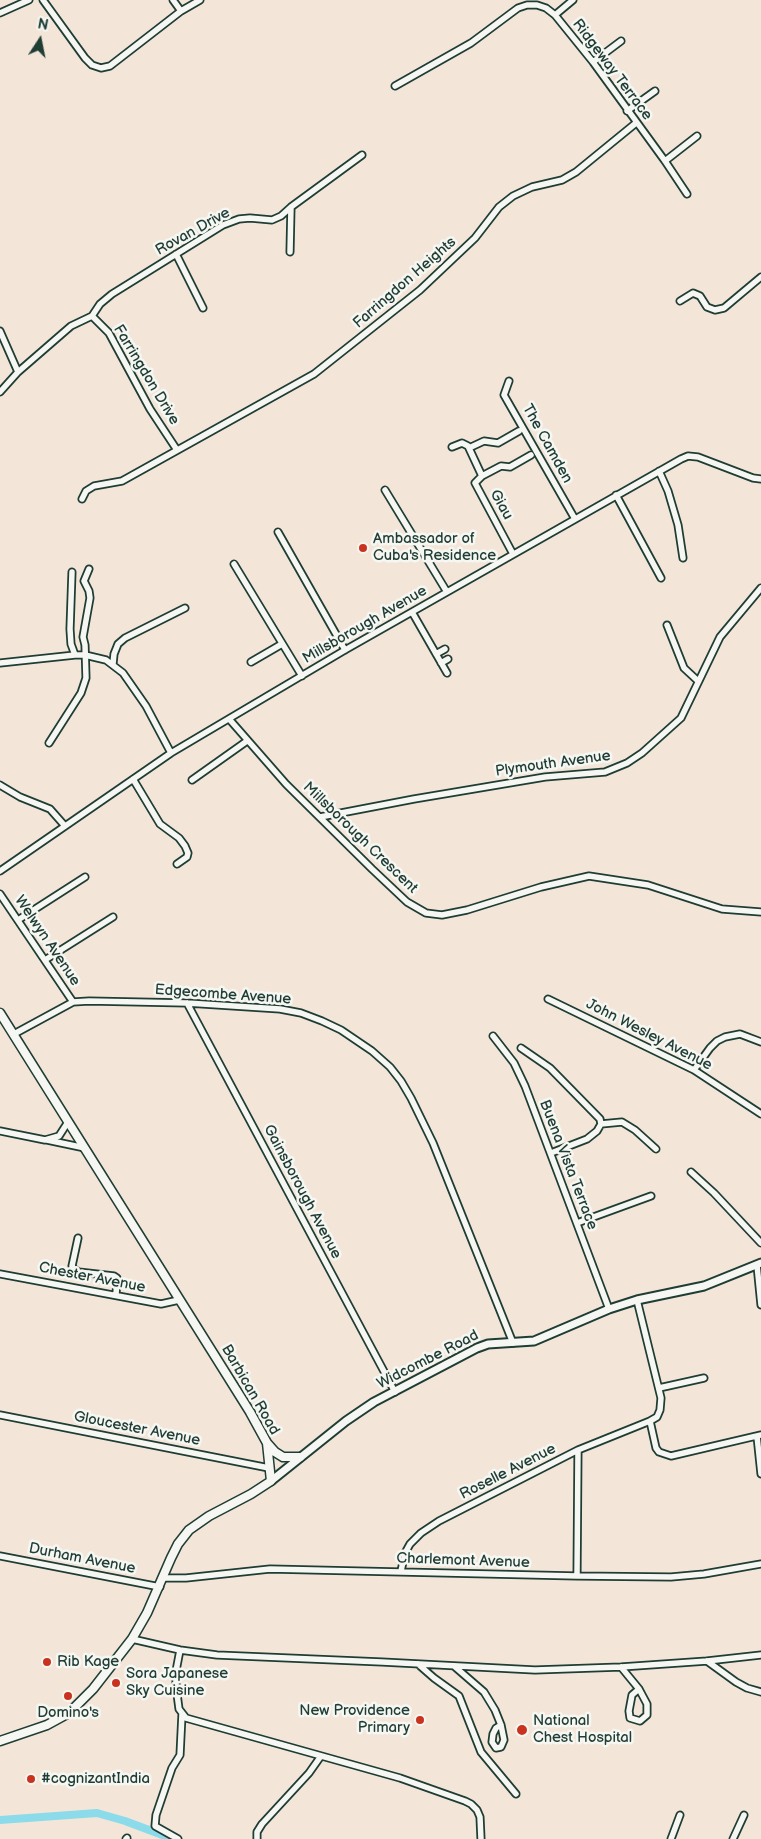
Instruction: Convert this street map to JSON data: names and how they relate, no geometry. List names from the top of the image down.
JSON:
{
  "streets": {
    "main road": ["Barbican Road"],
    "street": [
      "Ridgeway Terrace",
      "Rovan Drive",
      "Farringdon Heights",
      "Farringdon Drive",
      "The Camden",
      "Giau",
      "Millsborough Avenue",
      "Plymouth Avenue",
      "Millsborough Crescent",
      "Welwyn Avenue",
      "Edgecombe Avenue",
      "John Wesley Avenue",
      "Buena Vista Terrace",
      "Gainsborough Avenue",
      "Chester Avenue",
      "Widcombe Road",
      "Gloucester Avenue",
      "Roselle Avenue",
      "Durham Avenue",
      "Charlemont Avenue"
    ]
  },
  "crossings": [
    ["Ridgeway Terrace", "Farringdon Heights"],
    ["Rovan Drive", "Farringdon Drive"],
    ["Farringdon Heights", "Farringdon Drive"],
    ["The Camden", "Millsborough Avenue"],
    ["Giau", "Millsborough Avenue"],
    ["Millsborough Avenue", "Millsborough Crescent"],
    ["Plymouth Avenue", "Millsborough Crescent"],
    ["Welwyn Avenue", "Edgecombe Avenue"],
    ["Edgecombe Avenue", "Gainsborough Avenue"],
    ["Edgecombe Avenue", "Widcombe Road"],
    ["Edgecombe Avenue", "Barbican Road"],
    ["Buena Vista Terrace", "Widcombe Road"],
    ["Gainsborough Avenue", "Widcombe Road"],
    ["Chester Avenue", "Barbican Road"],
    ["Widcombe Road", "Barbican Road"],
    ["Barbican Road", "Gloucester Avenue"],
    ["Roselle Avenue", "Charlemont Avenue"]
  ],
  "places": [
    "Ambassador of Cuba's Residence",
    "Rib Kage",
    "Sora Japanese Sky Cuisine",
    "Domino's",
    "New Providence Primary",
    "National Chest Hospital",
    "#cognizantIndia"
  ],
  "north": "top"
}
